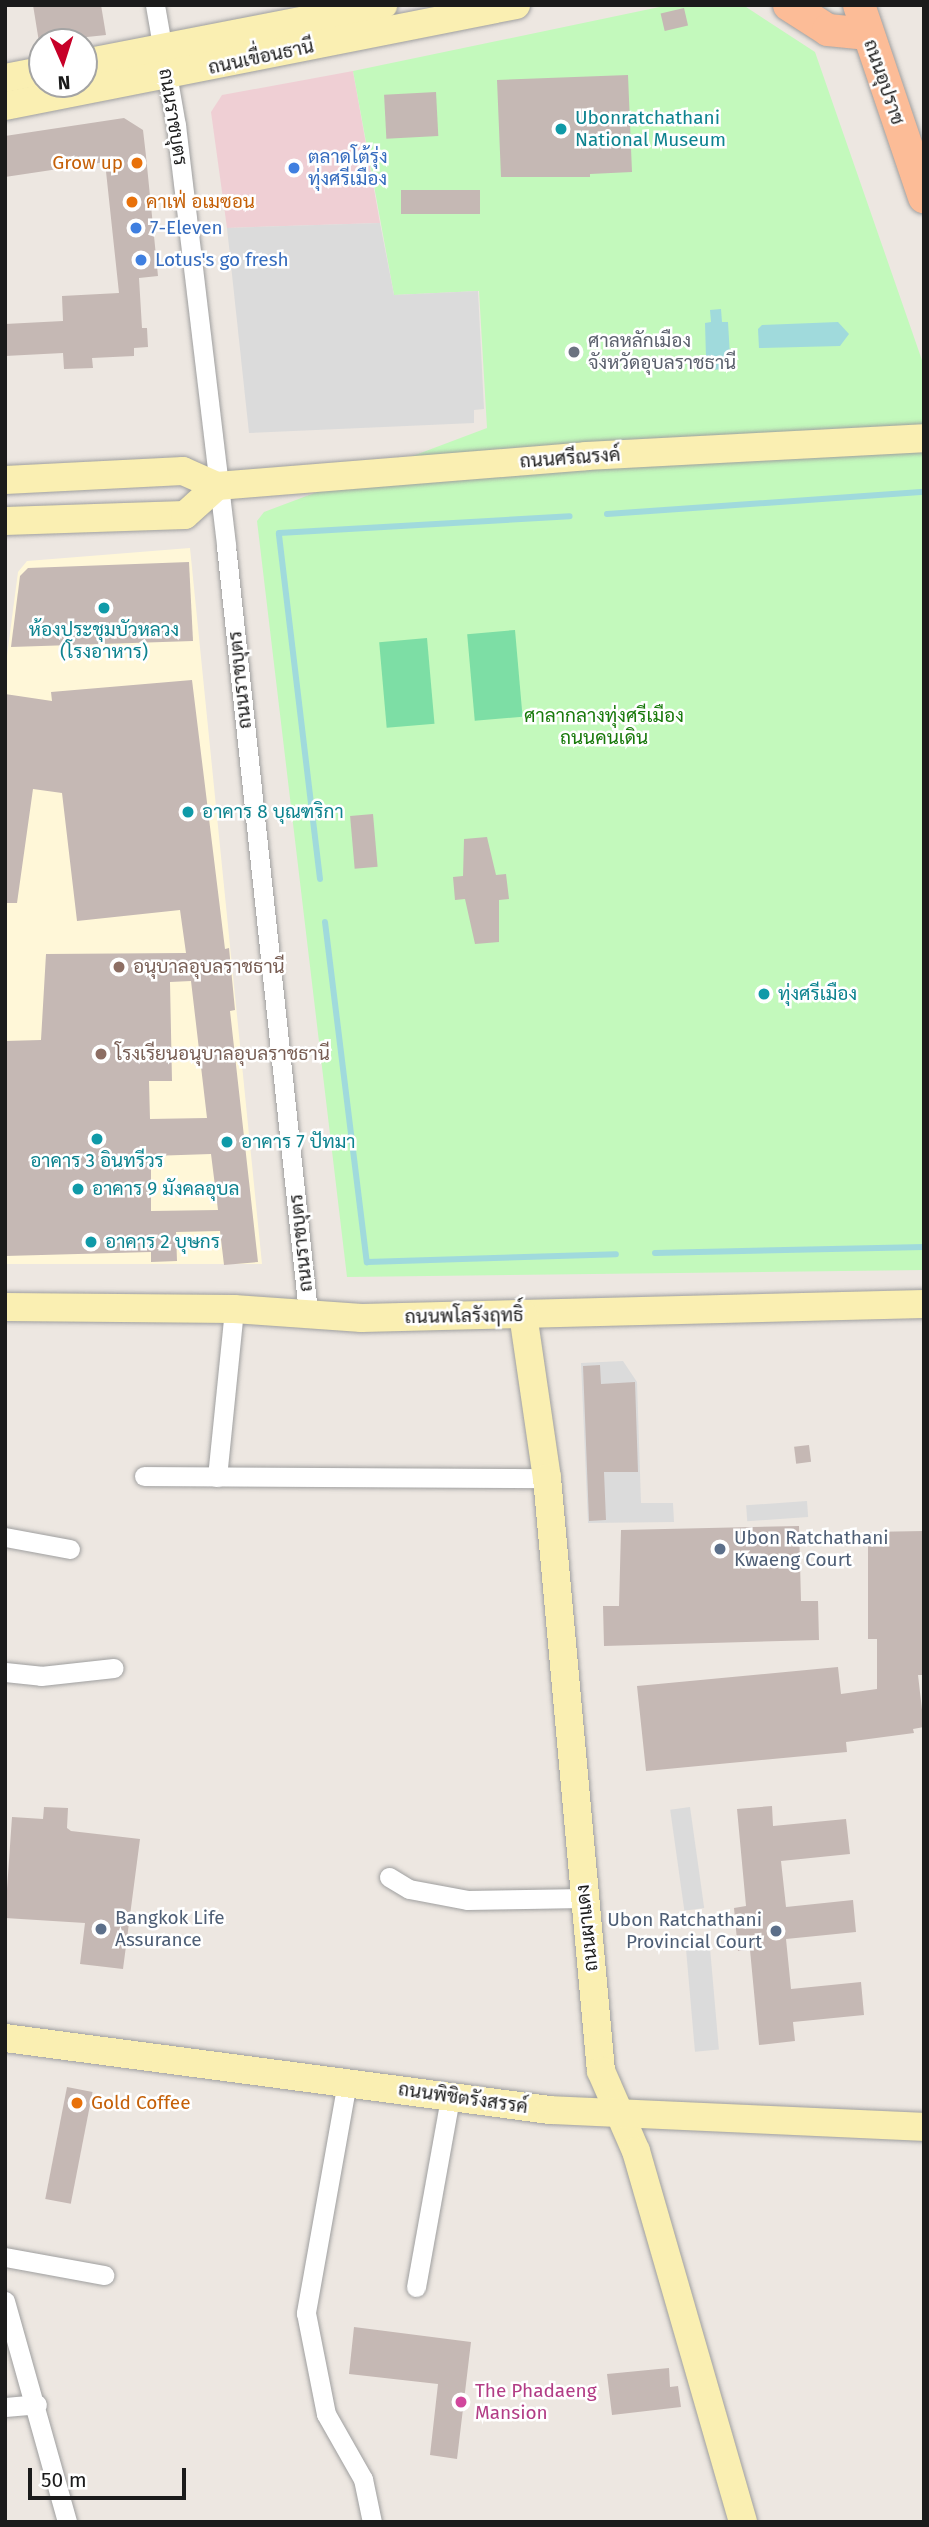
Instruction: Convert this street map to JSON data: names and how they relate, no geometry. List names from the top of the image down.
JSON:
{
  "streets": {
    "main road": ["ถนนอุปราช"],
    "street": [
      "ถนนเขื่อนธานี",
      "ถนนราชบุตร",
      "ถนนศรีณรงค์",
      "ถนนพโลรังฤทธิ์",
      "ถนนผาแดง",
      "ถนนพิชิตรังสรรค์"
    ]
  },
  "crossings": [
    ["ถนนเขื่อนธานี", "ถนนราชบุตร"],
    ["ถนนราชบุตร", "ถนนศรีณรงค์"],
    ["ถนนราชบุตร", "ถนนพโลรังฤทธิ์"],
    ["ถนนพโลรังฤทธิ์", "ถนนผาแดง"],
    ["ถนนผาแดง", "ถนนพิชิตรังสรรค์"]
  ],
  "parks": ["ศาลากลางทุ่งศรีเมือง ถนนคนเดิน"],
  "places": [
    "Ubonratchathani National Museum",
    "Grow up",
    "ตลาดโต้รุ่ง ทุ่งศรีเมือง",
    "คาเฟ่ อเมซอน",
    "7-Eleven",
    "Lotus's go fresh",
    "ศาลหลักเมือง จังหวัดอุบลราชธานี",
    "ห้องประชุมบัวหลวง (โรงอาหาร)",
    "อาคาร 8 บุณฑริกา",
    "อนุบาลอุบลราชธานี",
    "ทุ่งศรีเมือง",
    "โรงเรียนอนุบาลอุบลราชธานี",
    "อาคาร 3 อินทรีวร",
    "อาคาร 7 ปัทมา",
    "อาคาร 9 มังคลอุบล",
    "อาคาร 2 บุษกร",
    "Ubon Ratchathani Kwaeng Court",
    "Bangkok Life Assurance",
    "Ubon Ratchathani Provincial Court",
    "Gold Coffee",
    "The Phadaeng Mansion"
  ],
  "scale_bar": "50 m",
  "north": "bottom"
}
